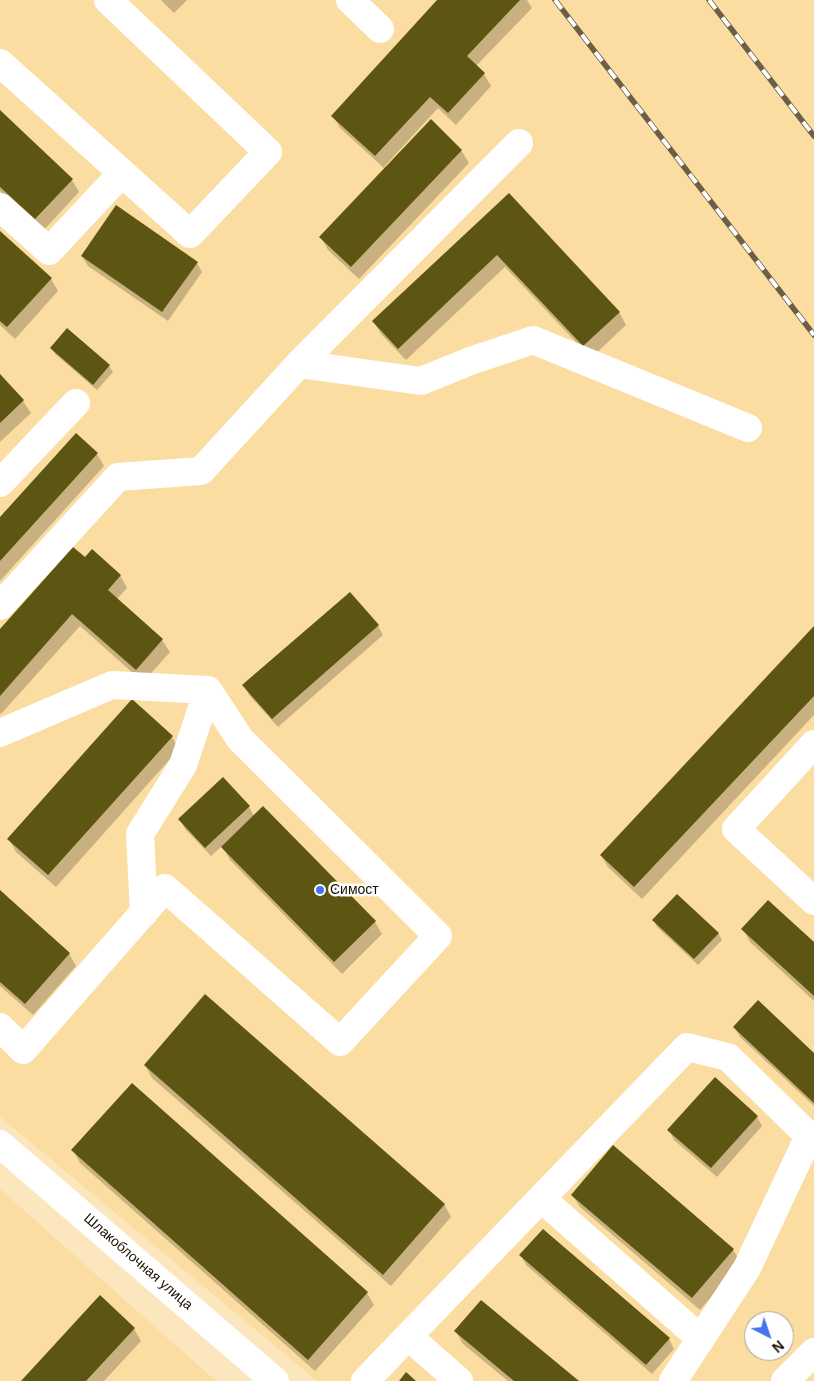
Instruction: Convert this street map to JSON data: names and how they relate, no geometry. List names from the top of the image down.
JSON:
{
  "streets": {
    "street": ["Шлакоблочная улица"]
  },
  "places": ["Симост"],
  "north": "bottom right"
}
